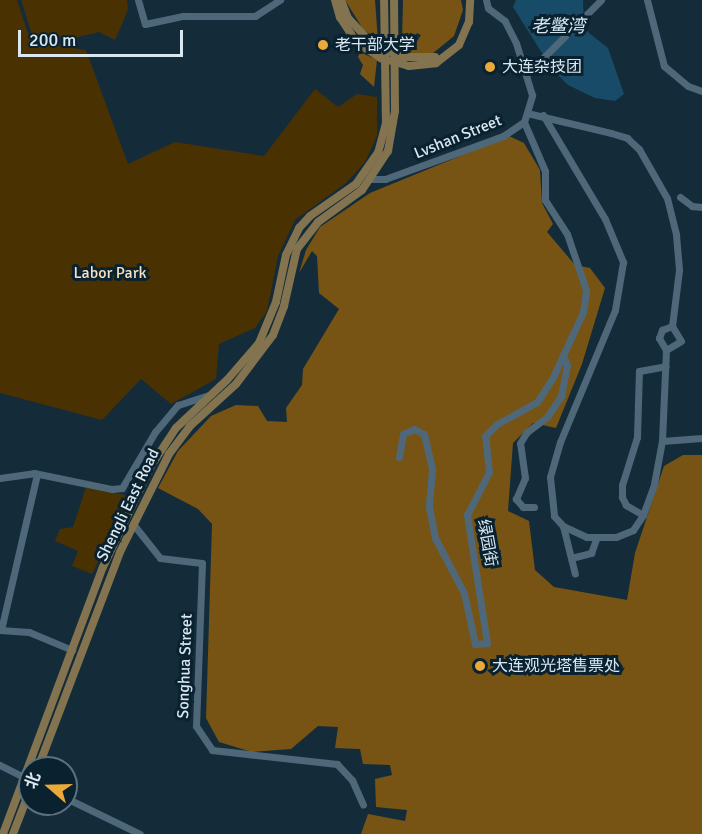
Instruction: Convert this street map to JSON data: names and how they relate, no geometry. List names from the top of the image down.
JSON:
{
  "streets": {
    "main road": ["Shengli East Road"],
    "street": ["Lvshan Street", "绿园街", "Songhua Street"]
  },
  "crossings": [
    ["Lvshan Street", "Shengli East Road"],
    ["Lvshan Street", "绿园街"],
    ["Shengli East Road", "Songhua Street"]
  ],
  "water": ["老鳖湾"],
  "parks": ["Labor Park"],
  "places": ["老干部大学", "大连杂技团", "大连观光塔售票处"],
  "scale_bar": "200 m",
  "north": "left"
}
